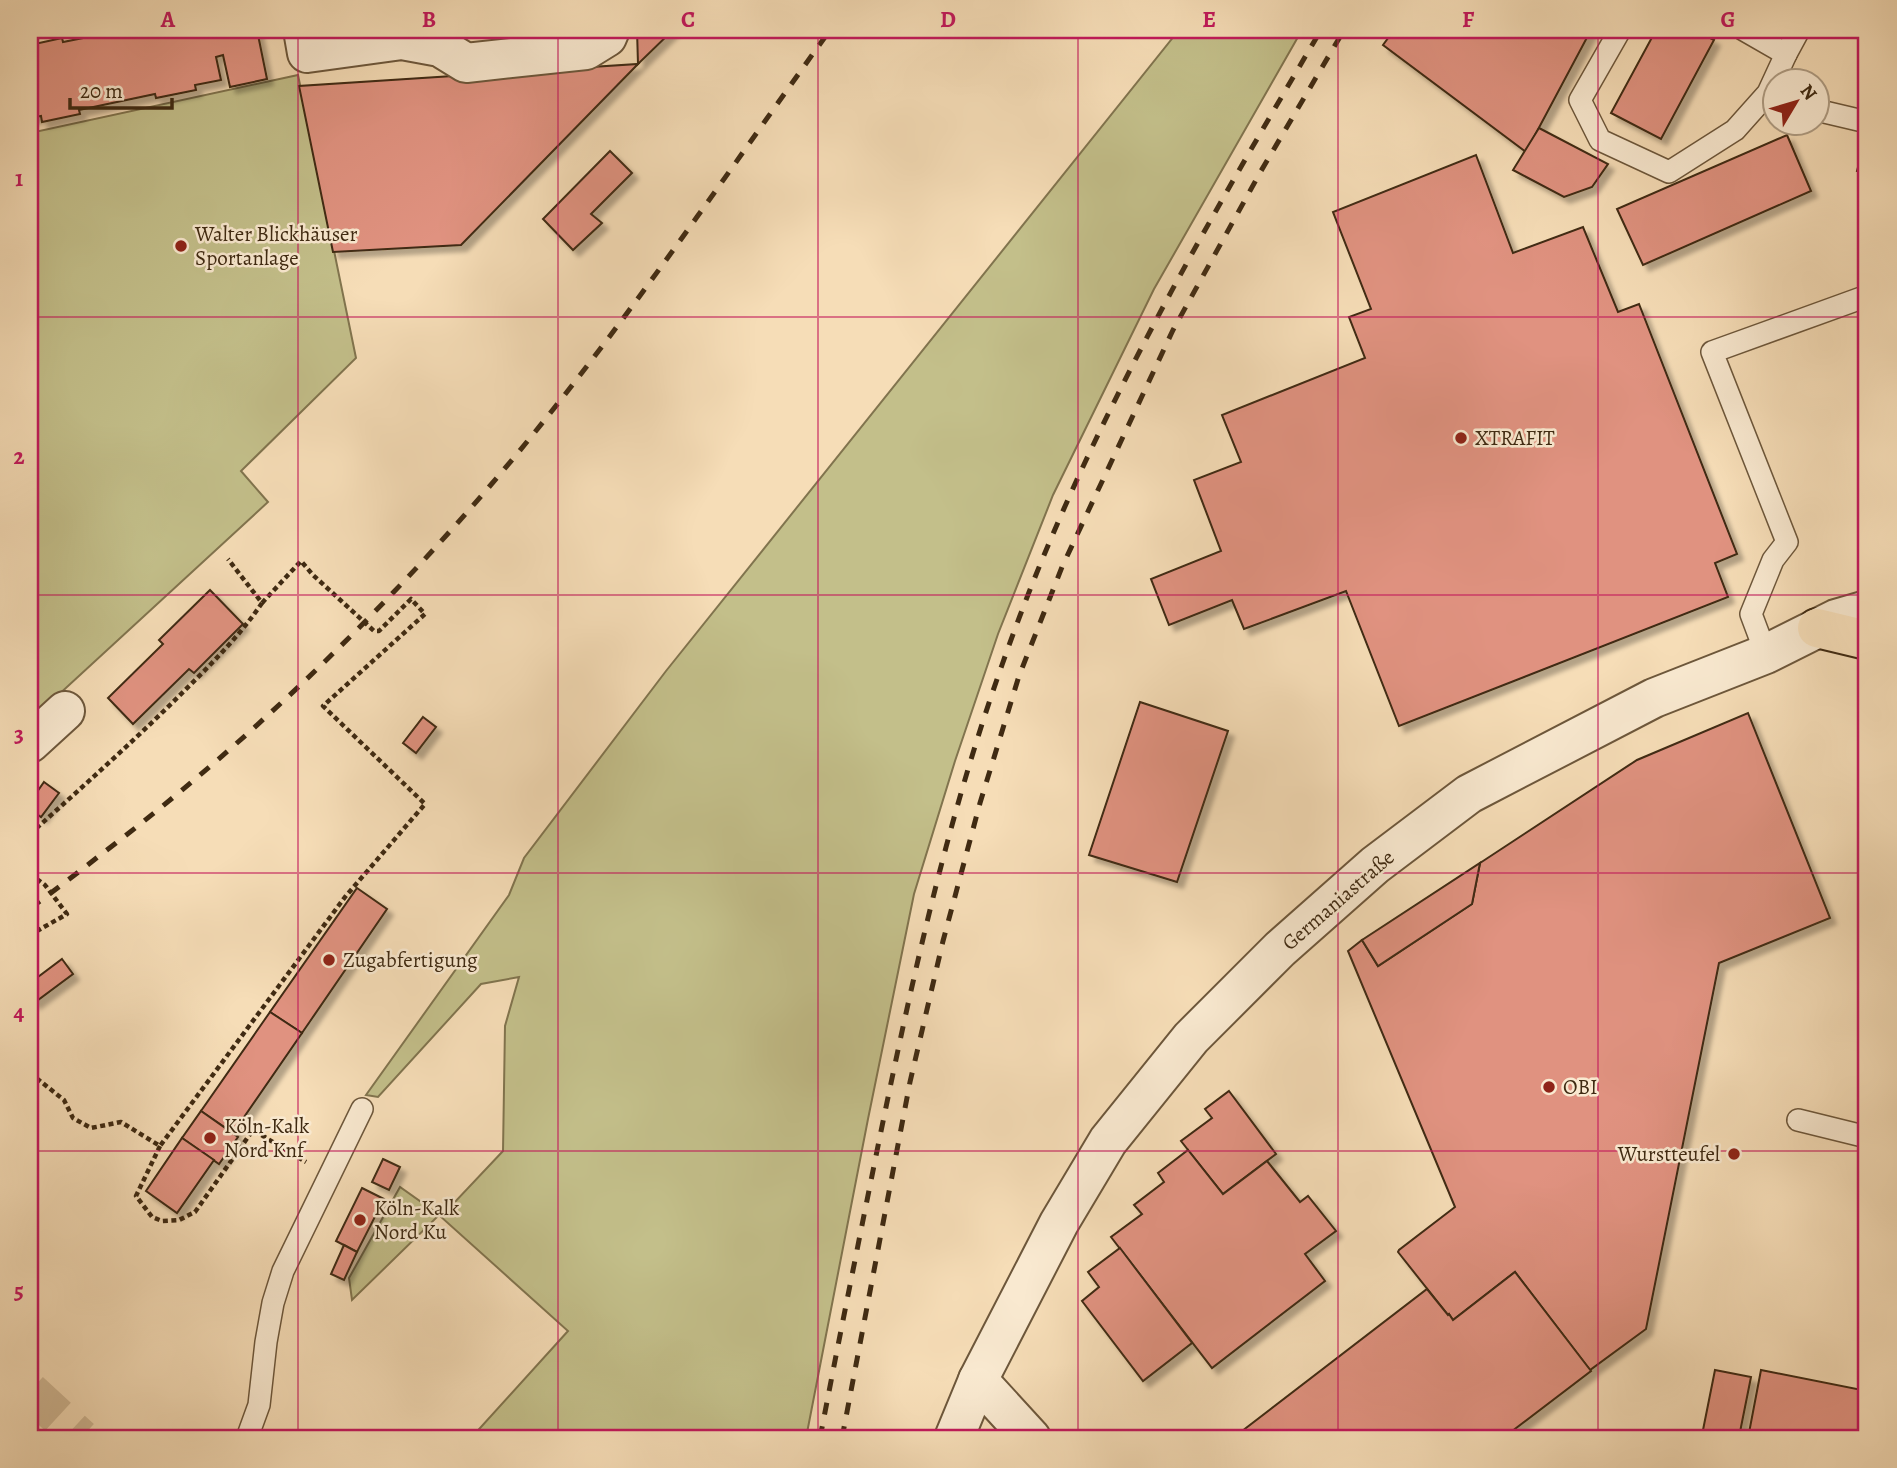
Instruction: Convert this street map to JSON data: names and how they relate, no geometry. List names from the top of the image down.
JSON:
{
  "streets": {
    "street": ["Germaniastraße"]
  },
  "places": [
    "Walter Blickhäuser Sportanlage",
    "XTRAFIT",
    "Zugabfertigung",
    "OBI",
    "Köln-Kalk Nord Knf",
    "Wurstteufel",
    "Köln-Kalk Nord Ku"
  ],
  "scale_bar": "20 m",
  "north": "top right",
  "grid": {
    "columns": [
      "A",
      "B",
      "C",
      "D",
      "E",
      "F",
      "G"
    ],
    "rows": [
      "1",
      "2",
      "3",
      "4",
      "5"
    ]
  }
}
